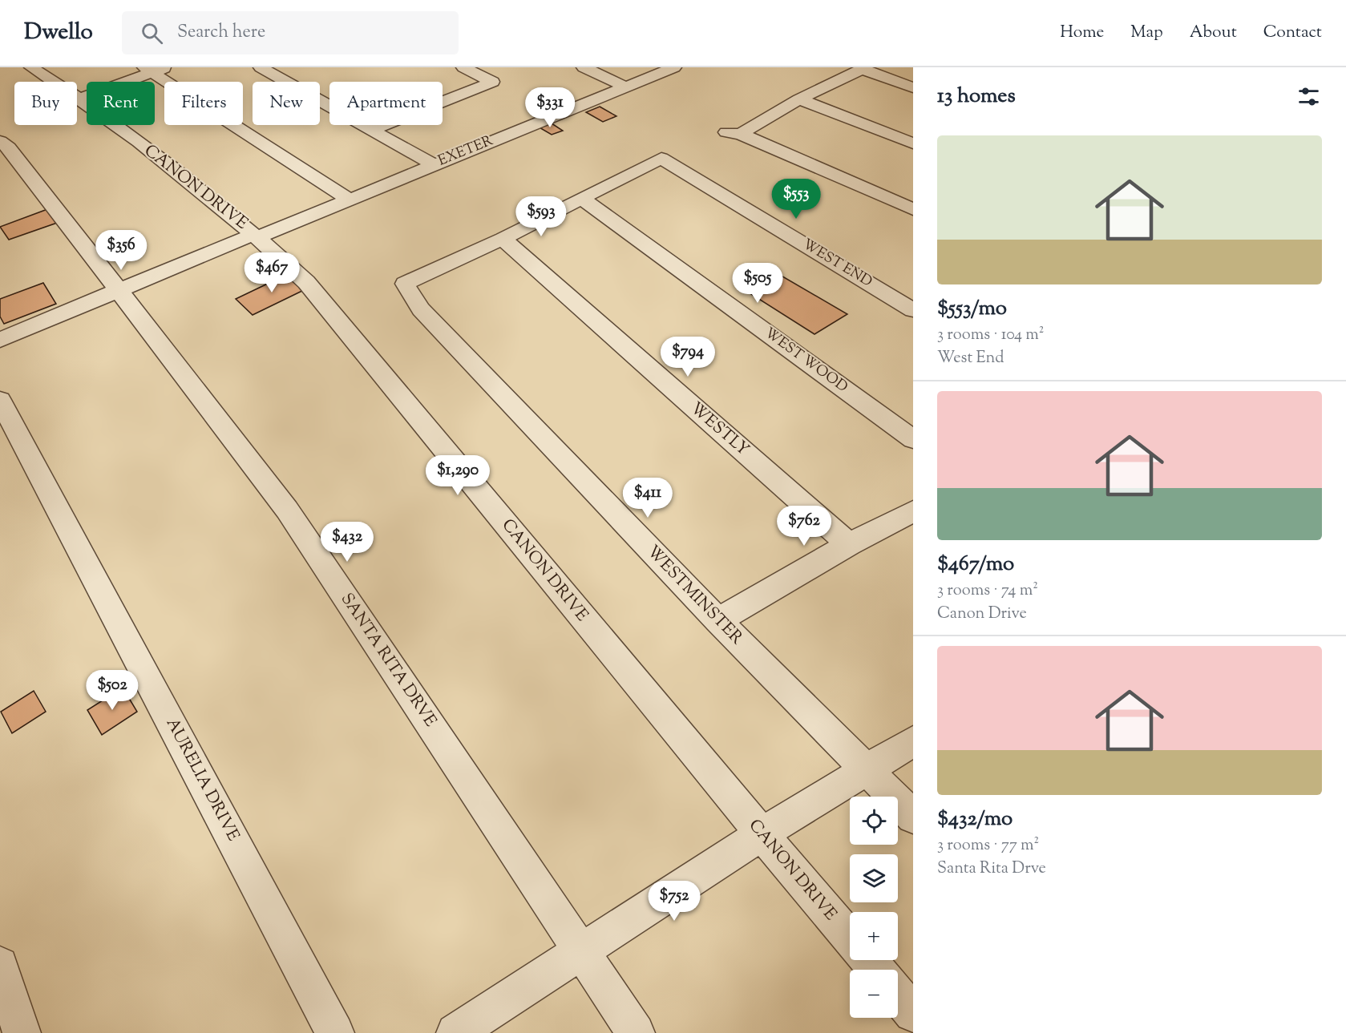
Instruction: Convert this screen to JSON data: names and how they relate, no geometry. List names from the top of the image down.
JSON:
{
  "streets": {
    "street": [
      "EXETER",
      "CANON DRIVE",
      "WEST END",
      "WEST WOOD",
      "WESTLY",
      "WESTMINSTER",
      "SANTA RITA DRVE",
      "AURELIA DRIVE"
    ]
  },
  "crossings": [
    ["EXETER", "CANON DRIVE"],
    ["EXETER", "SANTA RITA DRVE"],
    ["WEST END", "WEST WOOD"],
    ["WESTLY", "WESTMINSTER"]
  ],
  "page": {
    "header": "Dwello",
    "search": "Search here",
    "nav": [
      "Home",
      "Map",
      "About",
      "Contact"
    ],
    "heading": "13 homes",
    "chip": [
      "Buy",
      "Rent",
      "Filters",
      "New",
      "Apartment"
    ],
    "price": [
      "$331",
      "$553",
      "$593",
      "$356",
      "$467",
      "$505",
      "$794",
      "$1,290",
      "$411",
      "$762",
      "$432",
      "$502",
      "$752"
    ],
    "list": [
      {
        "name": "$553/mo",
        "note": "3 rooms · 104 m² · West End"
      },
      {
        "name": "$467/mo",
        "note": "3 rooms · 74 m² · Canon Drive"
      },
      {
        "name": "$432/mo",
        "note": "3 rooms · 77 m² · Santa Rita Drve"
      }
    ],
    "map_buttons": ["+", "−"]
  }
}
